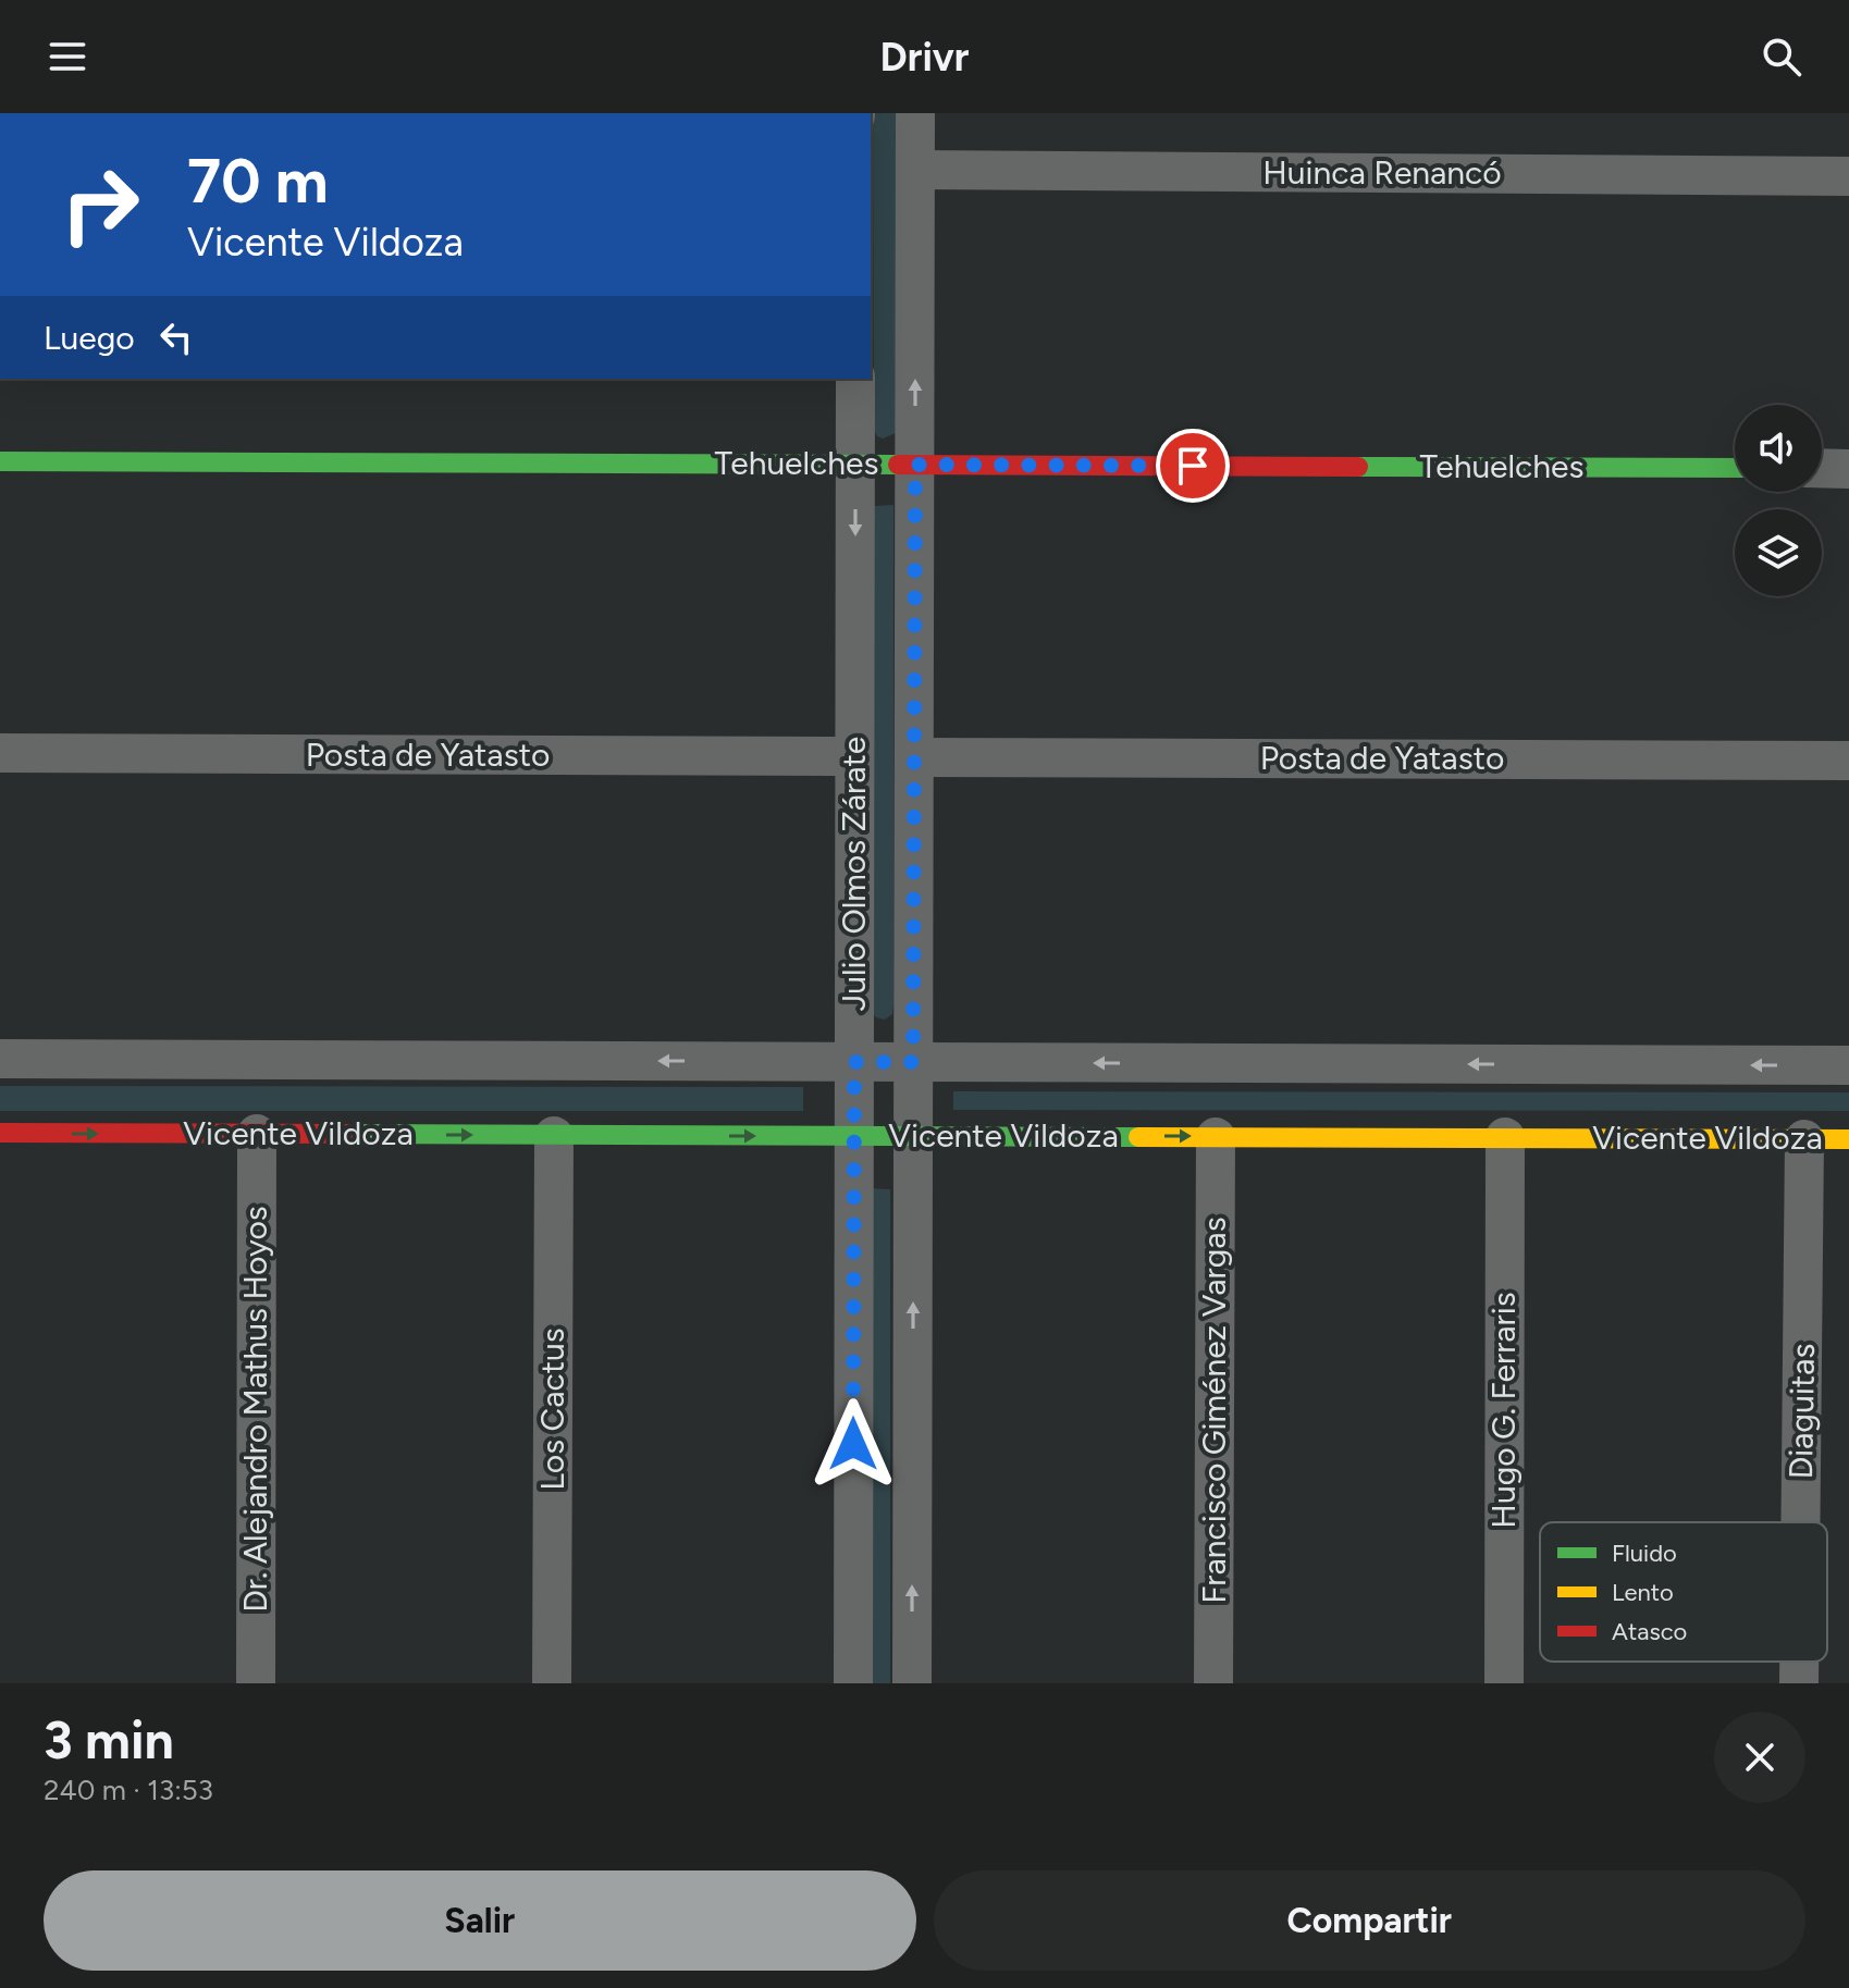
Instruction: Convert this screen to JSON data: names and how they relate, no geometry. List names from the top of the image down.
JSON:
{
  "streets": {
    "street": [
      "Huinca Renancó",
      "Tehuelches",
      "Posta de Yatasto",
      "Julio Olmos Zárate",
      "Vicente Vildoza",
      "Dr. Alejandro Mathus Hoyos",
      "Los Cactus",
      "Francisco Giménez Vargas",
      "Hugo G. Ferraris",
      "Diaguitas"
    ]
  },
  "crossings": [
    ["Huinca Renancó", "Julio Olmos Zárate"],
    ["Tehuelches", "Julio Olmos Zárate"],
    ["Posta de Yatasto", "Julio Olmos Zárate"],
    ["Julio Olmos Zárate", "Vicente Vildoza"],
    ["Vicente Vildoza", "Dr. Alejandro Mathus Hoyos"],
    ["Vicente Vildoza", "Los Cactus"],
    ["Vicente Vildoza", "Francisco Giménez Vargas"],
    ["Vicente Vildoza", "Hugo G. Ferraris"],
    ["Vicente Vildoza", "Diaguitas"]
  ],
  "legend": ["Fluido", "Lento", "Atasco"],
  "page": {
    "header": "Drivr",
    "turn": ["70 m", "Vicente Vildoza"],
    "then": "Luego",
    "heading": ["3 min", "240 m · 13:53"],
    "buttons": ["Salir", "Compartir"]
  }
}
